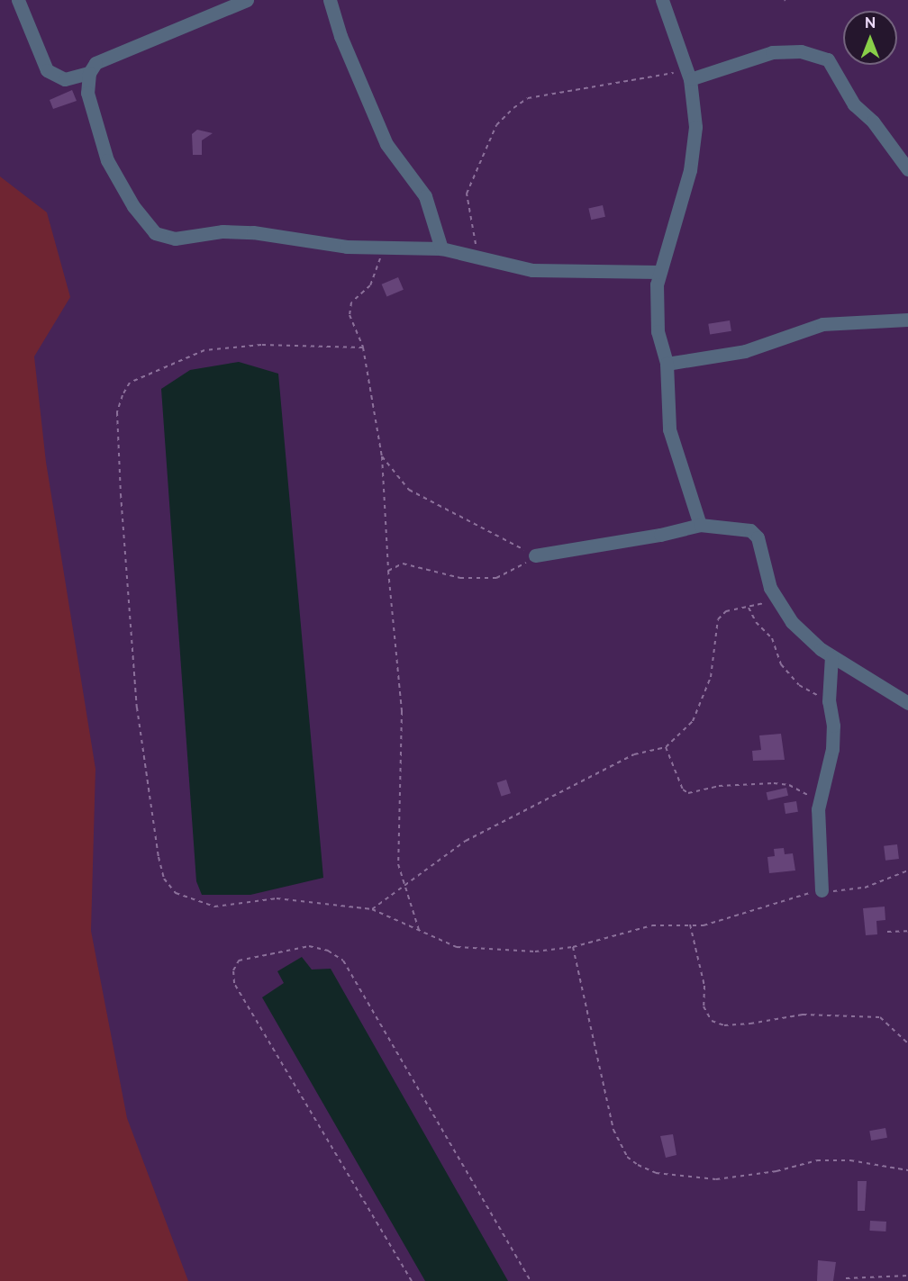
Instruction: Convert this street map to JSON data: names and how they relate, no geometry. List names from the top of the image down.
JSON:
{
  "north": "top"
}
